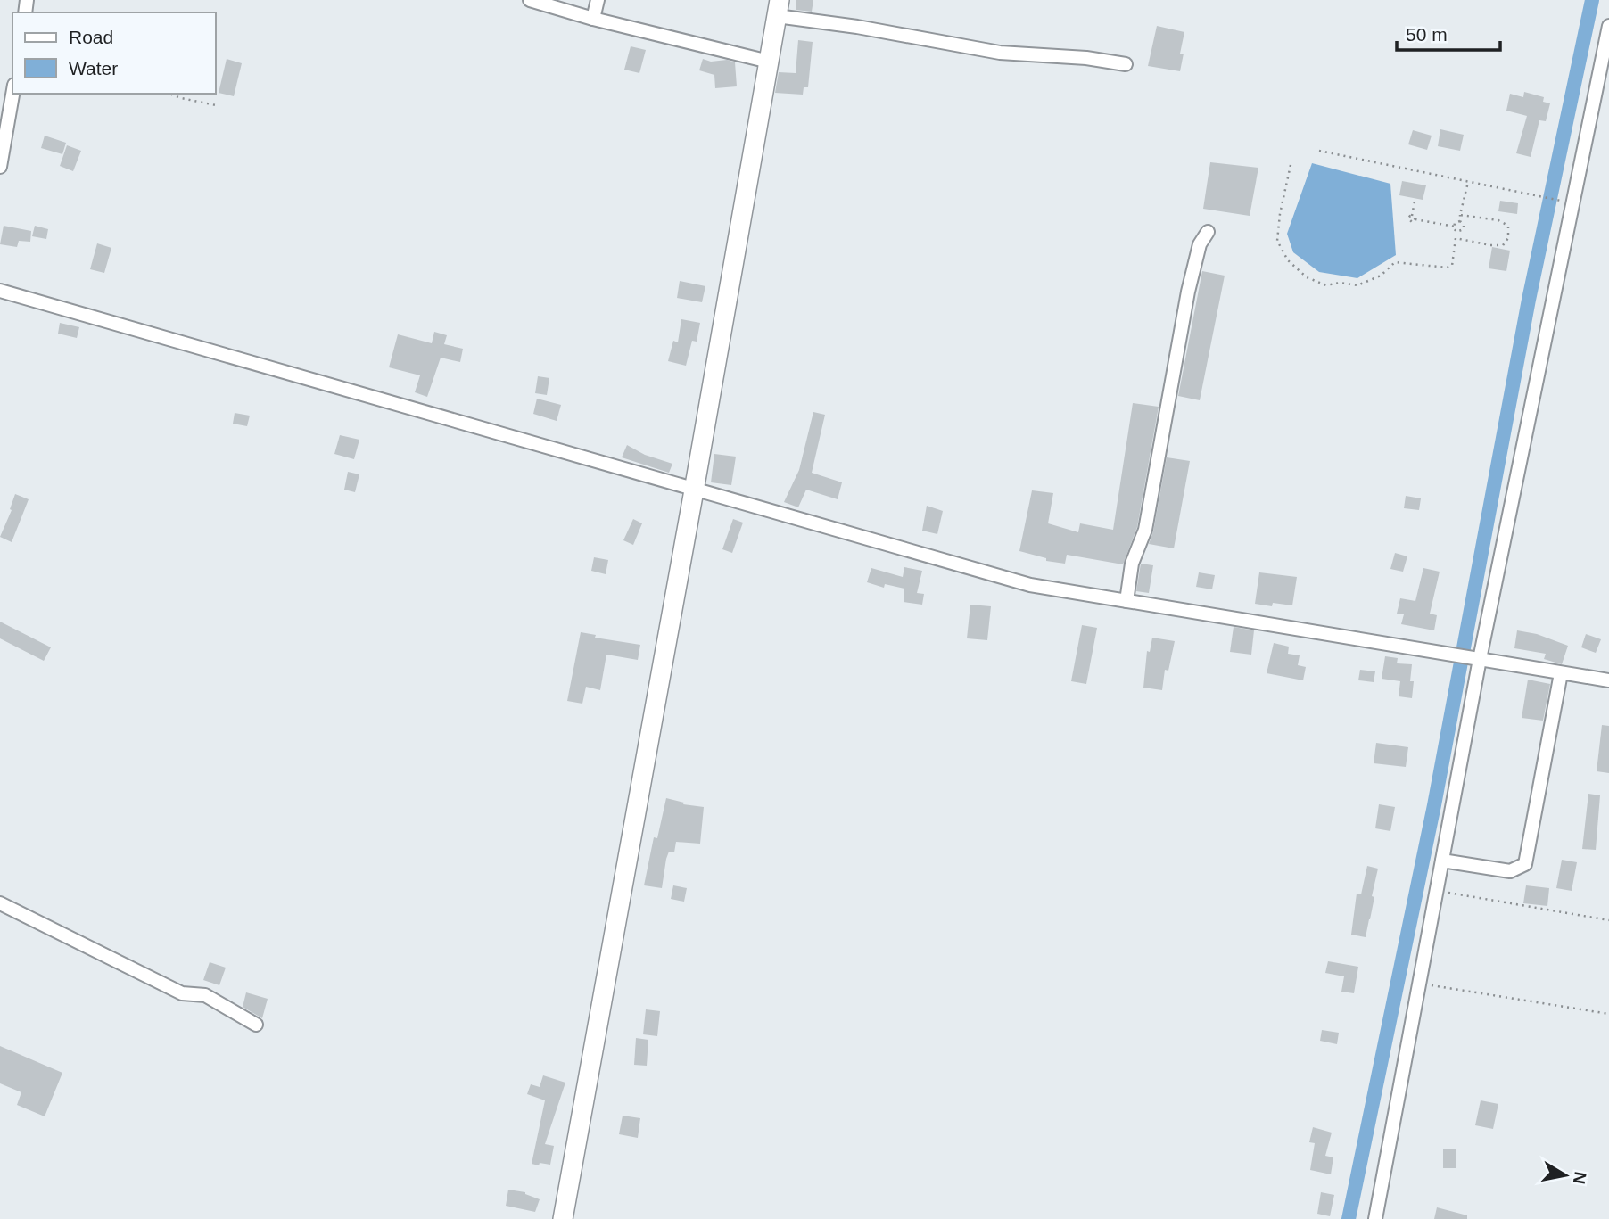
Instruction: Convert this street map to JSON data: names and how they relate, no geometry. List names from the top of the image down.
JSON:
{
  "legend": ["Road", "Water"],
  "scale_bar": "50 m",
  "north": "right"
}
